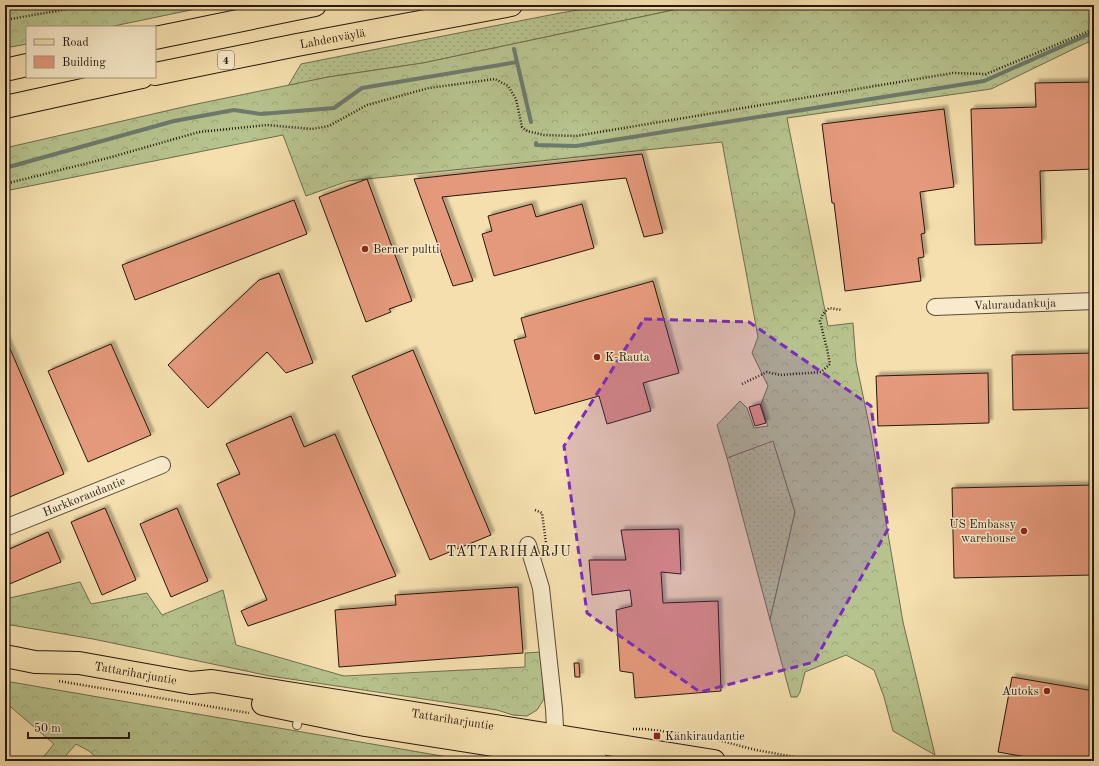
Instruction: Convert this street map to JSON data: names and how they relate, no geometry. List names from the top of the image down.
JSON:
{
  "streets": {
    "main road": ["Lahdenväylä", "4", "Tattariharjuntie"],
    "street": ["Valuraudankuja", "Harkkoraudantie"]
  },
  "districts": ["TATTARIHARJU"],
  "places": {
    "other": [
      "Berner pultti",
      "K-Rauta",
      "US Embassy warehouse",
      "Autoks"
    ],
    "transit": ["Kankiraudantie"]
  },
  "legend": ["Road", "Building"],
  "scale_bar": "50 m"
}
